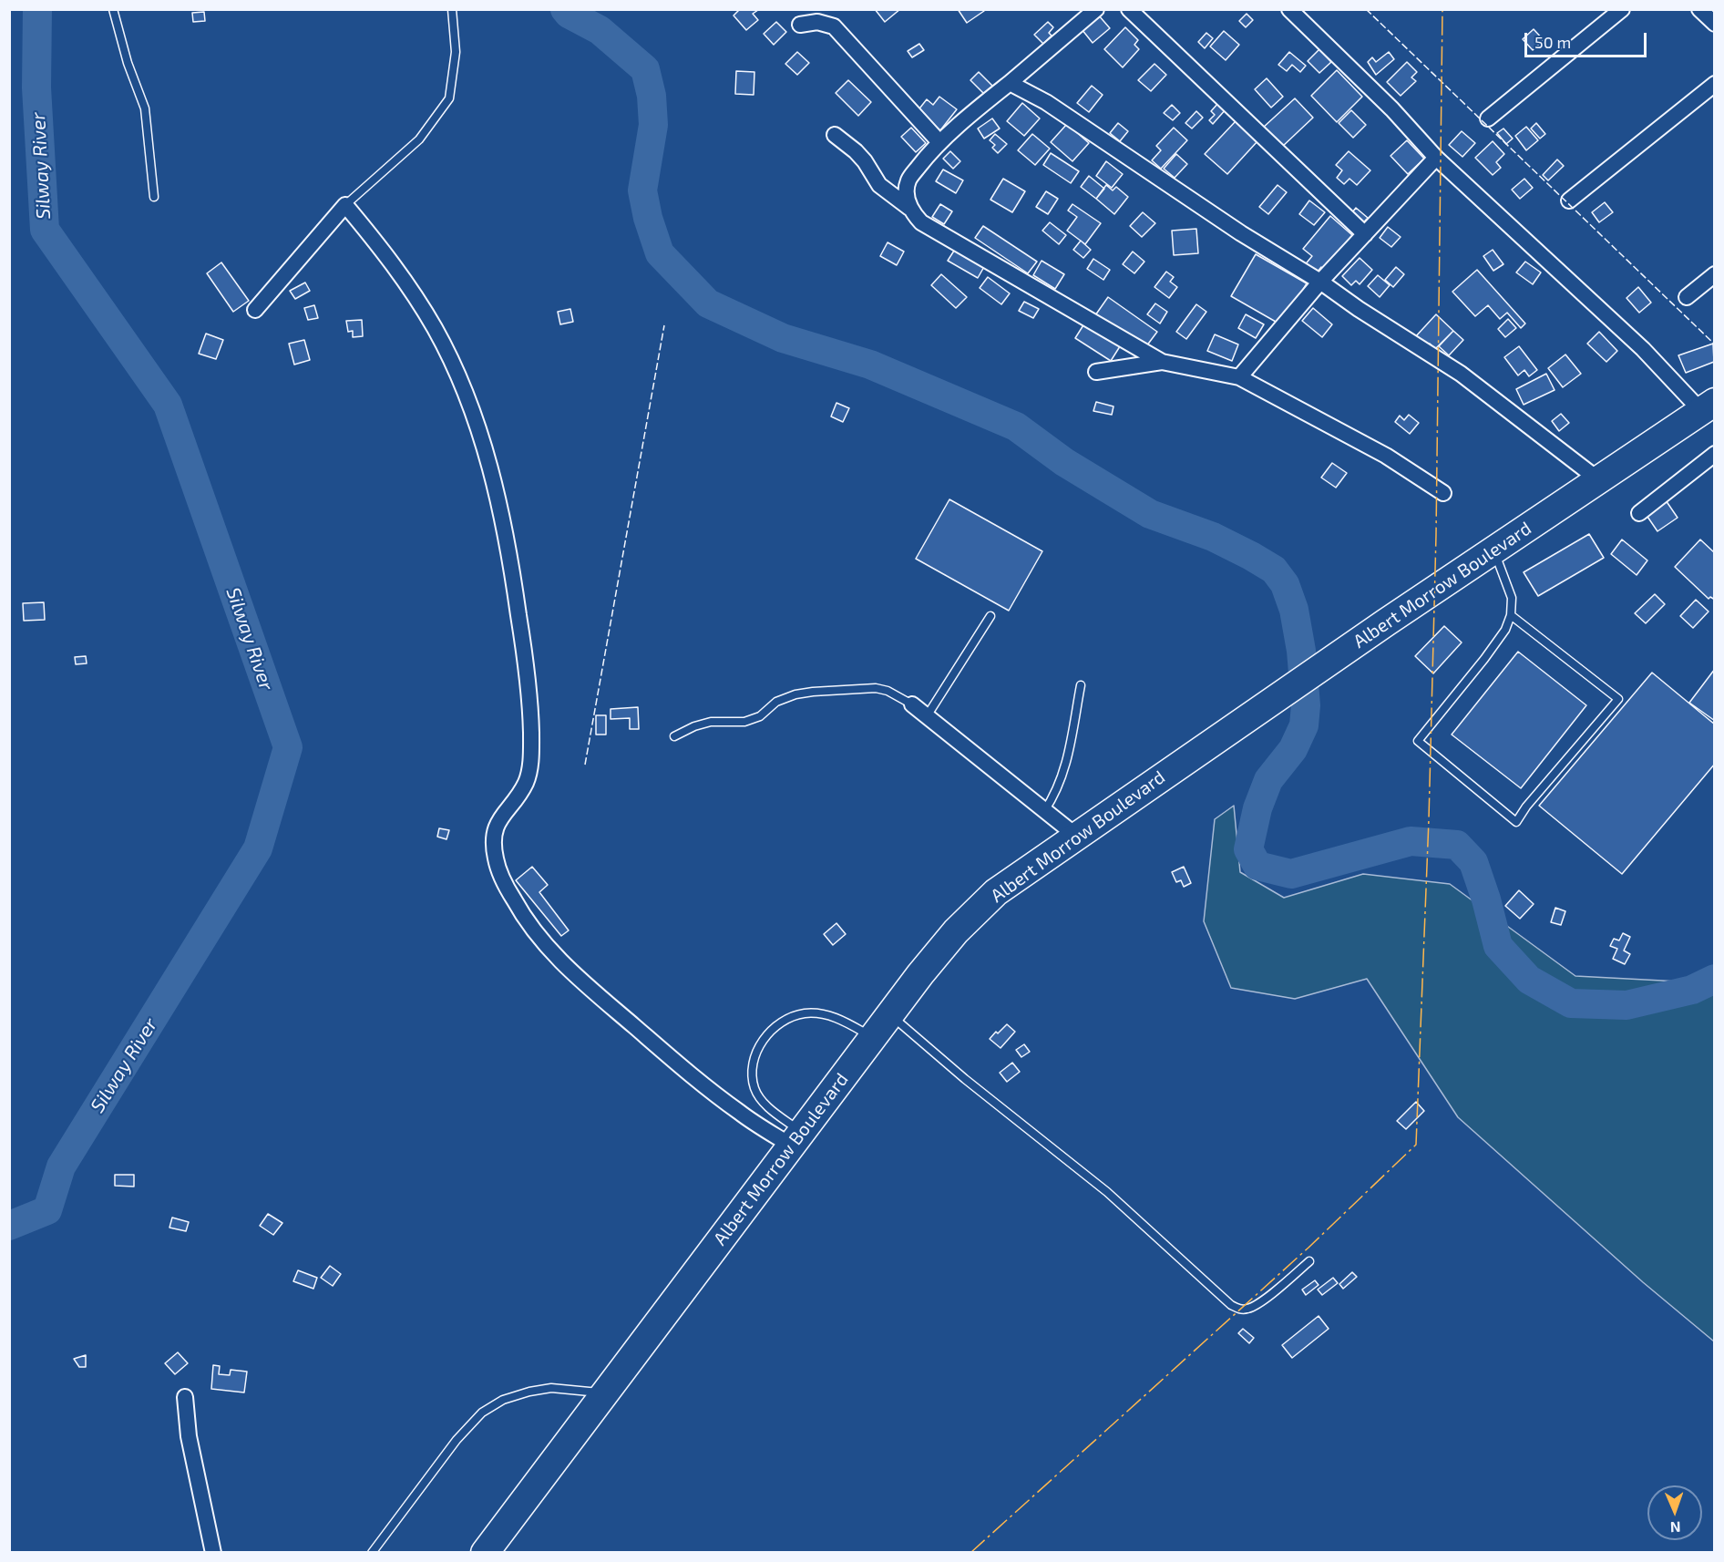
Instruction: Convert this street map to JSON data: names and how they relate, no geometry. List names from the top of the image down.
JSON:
{
  "streets": {
    "highway": ["Albert Morrow Boulevard"]
  },
  "water": ["Silway River"],
  "scale_bar": "50 m",
  "north": "bottom"
}
